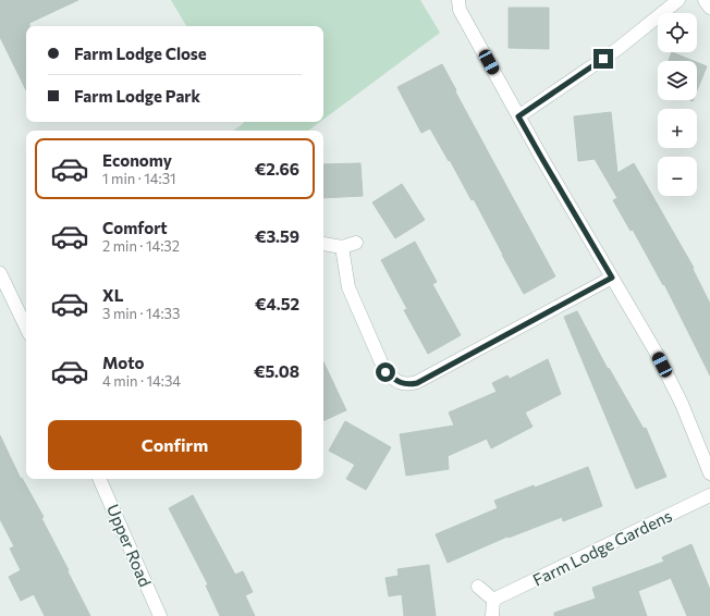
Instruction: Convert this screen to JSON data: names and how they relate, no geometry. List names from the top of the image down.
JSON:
{
  "streets": {
    "street": ["Upper Road", "Farm Lodge Gardens"]
  },
  "page": {
    "map_buttons": ["+", "−"],
    "banner": ["Farm Lodge Close", "Farm Lodge Park"],
    "list": [
      {
        "name": "Economy",
        "note": "1 min · 14:31",
        "value": "€2.66"
      },
      {
        "name": "Comfort",
        "note": "2 min · 14:32",
        "value": "€3.59"
      },
      {
        "name": "XL",
        "note": "3 min · 14:33",
        "value": "€4.52"
      },
      {
        "name": "Moto",
        "note": "4 min · 14:34",
        "value": "€5.08"
      }
    ],
    "buttons": "Confirm"
  }
}
